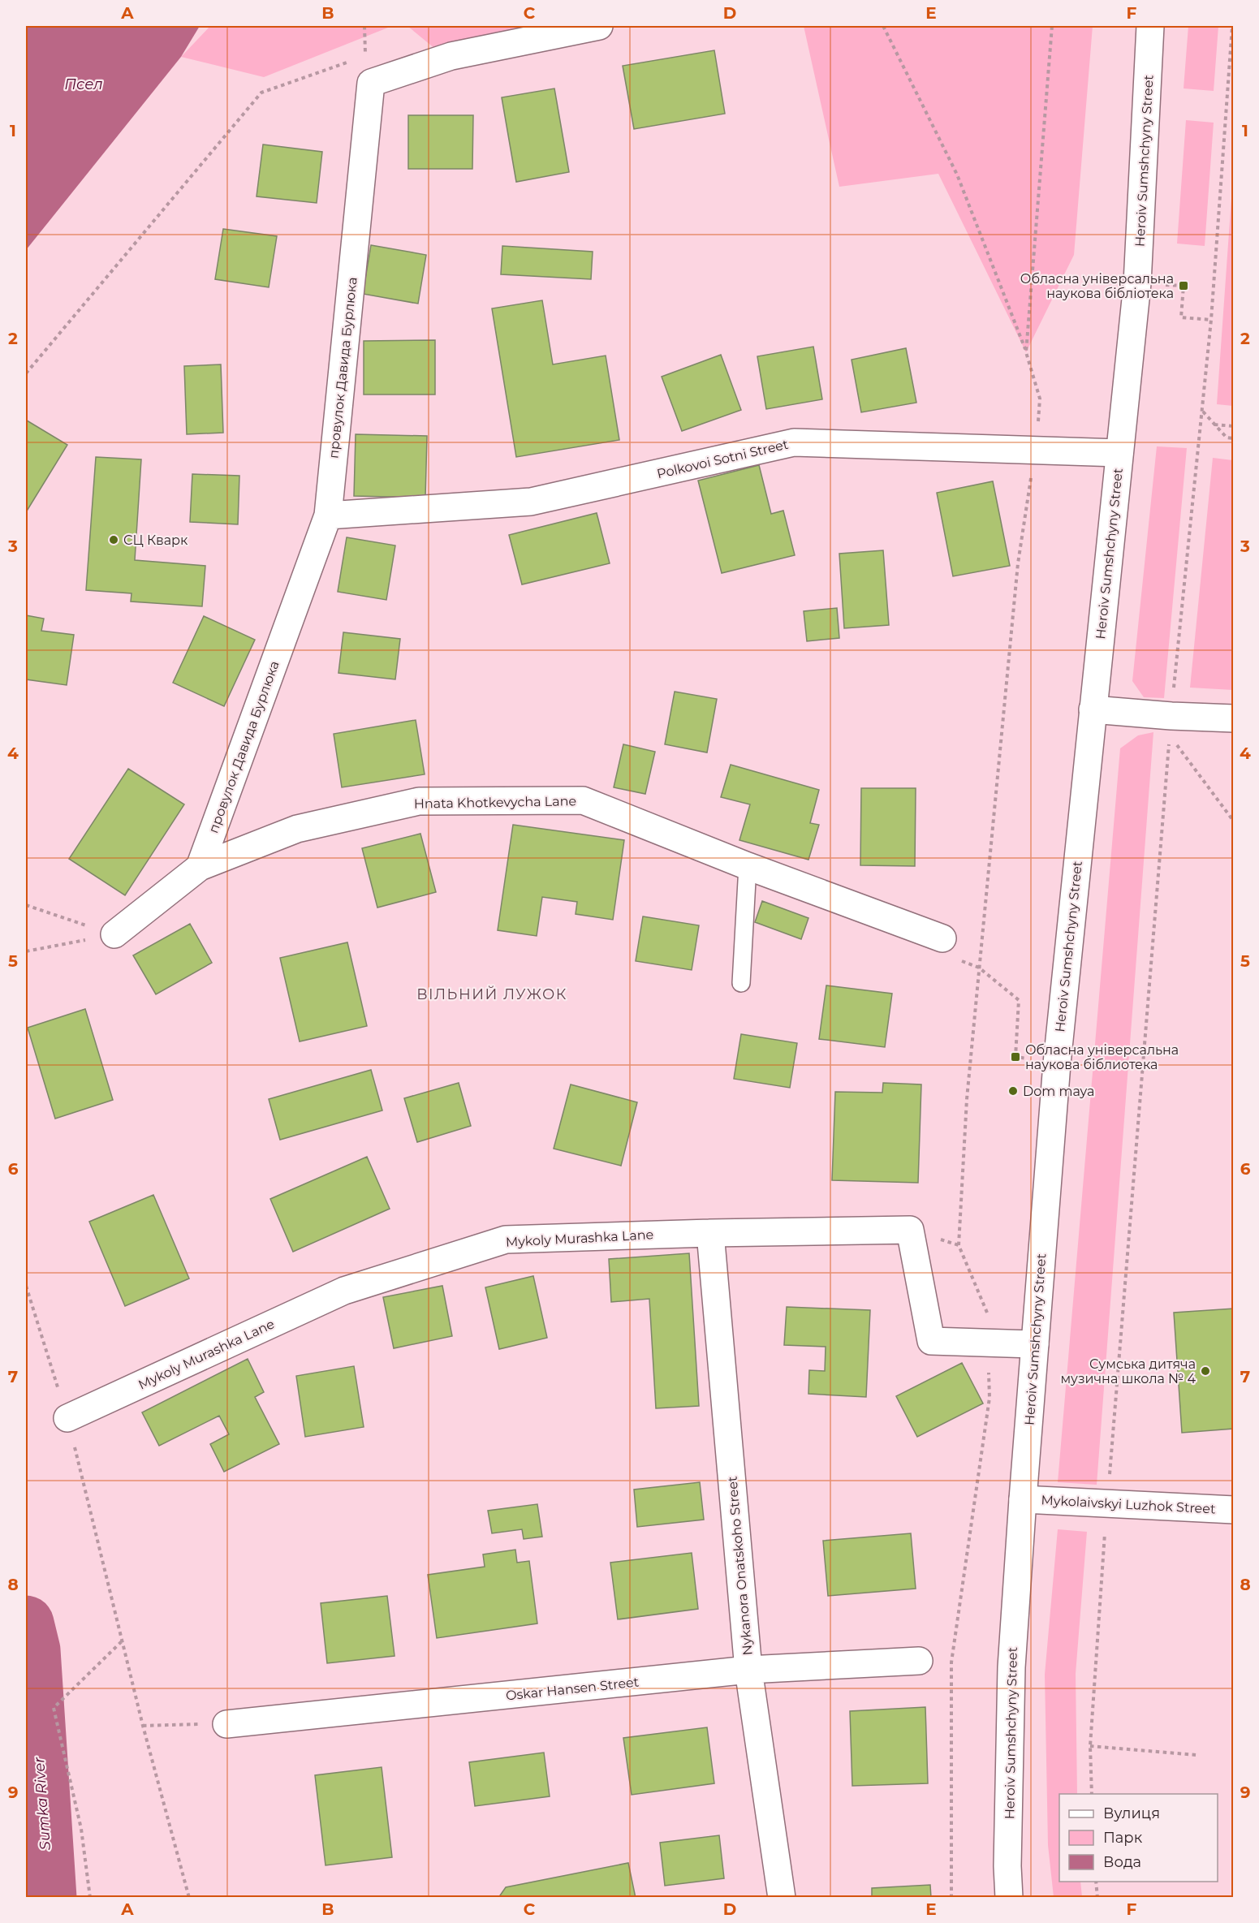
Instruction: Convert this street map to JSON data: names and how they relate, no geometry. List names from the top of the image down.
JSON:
{
  "streets": {
    "street": [
      "Heroiv Sumshchyny Street",
      "провулок Давида Бурлюка",
      "Polkovoi Sotni Street",
      "Hnata Khotkevycha Lane",
      "Mykoly Murashka Lane",
      "Mykolaivskyi Luzhok Street",
      "Nykanora Onatskoho Street",
      "Oskar Hansen Street"
    ]
  },
  "crossings": [
    ["Heroiv Sumshchyny Street", "Polkovoi Sotni Street"],
    ["Heroiv Sumshchyny Street", "Mykoly Murashka Lane"],
    ["Heroiv Sumshchyny Street", "Mykolaivskyi Luzhok Street"],
    ["провулок Давида Бурлюка", "Polkovoi Sotni Street"],
    ["провулок Давида Бурлюка", "Hnata Khotkevycha Lane"],
    ["Mykoly Murashka Lane", "Nykanora Onatskoho Street"],
    ["Nykanora Onatskoho Street", "Oskar Hansen Street"]
  ],
  "districts": ["ВІЛЬНИЙ ЛУЖОК"],
  "water": ["Псел", "Sumka River"],
  "places": {
    "transit": ["Обласна універсальна наукова бібліотека", "Обласна універсальна наукова біблиотека"],
    "other": ["СЦ Кварк", "Dom maya", "Сумська дитяча музична школа № 4"]
  },
  "legend": ["Вулиця", "Парк", "Вода"],
  "grid": {
    "columns": [
      "A",
      "B",
      "C",
      "D",
      "E",
      "F"
    ],
    "rows": [
      "1",
      "2",
      "3",
      "4",
      "5",
      "6",
      "7",
      "8",
      "9"
    ]
  }
}
